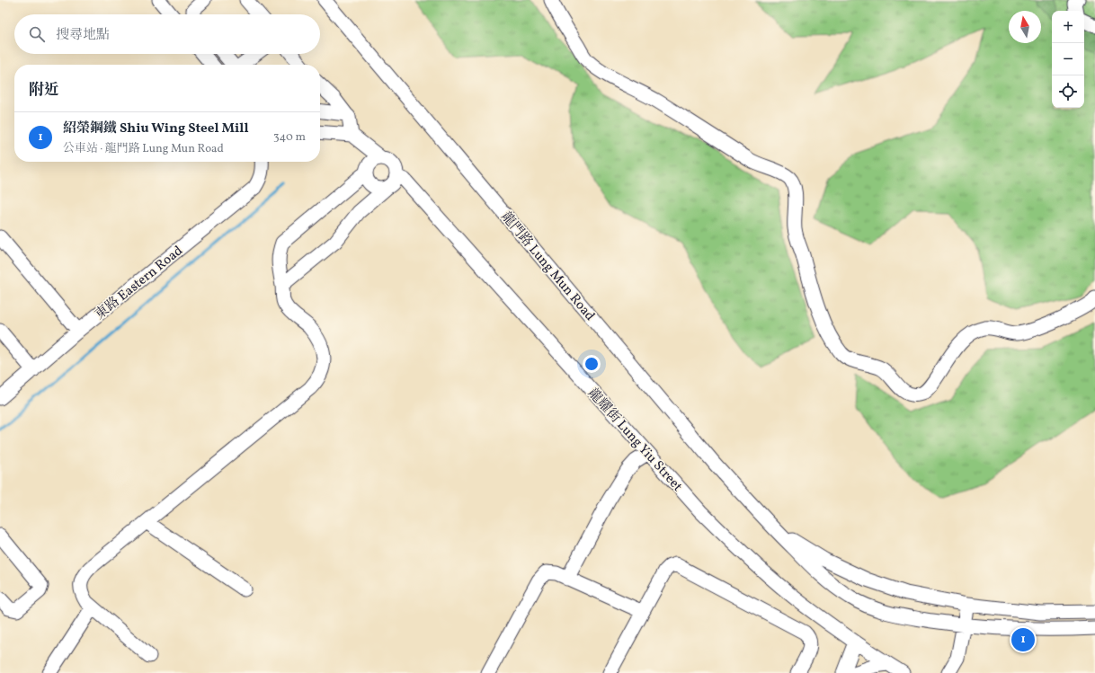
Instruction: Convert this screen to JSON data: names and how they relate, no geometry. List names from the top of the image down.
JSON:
{
  "streets": {
    "street": ["龍門路 Lung Mun Road", "東路 Eastern Road", "龍耀街 Lung Yiu Street"]
  },
  "north": "top",
  "page": {
    "map_buttons": ["+", "−"],
    "search": "搜尋地點",
    "heading": "附近",
    "list": [
      {
        "mark": "1",
        "name": "紹榮鋼鐵 Shiu Wing Steel Mill",
        "note": "公車站 · 龍門路 Lung Mun Road",
        "value": "340 m"
      }
    ],
    "pins": "1"
  }
}
